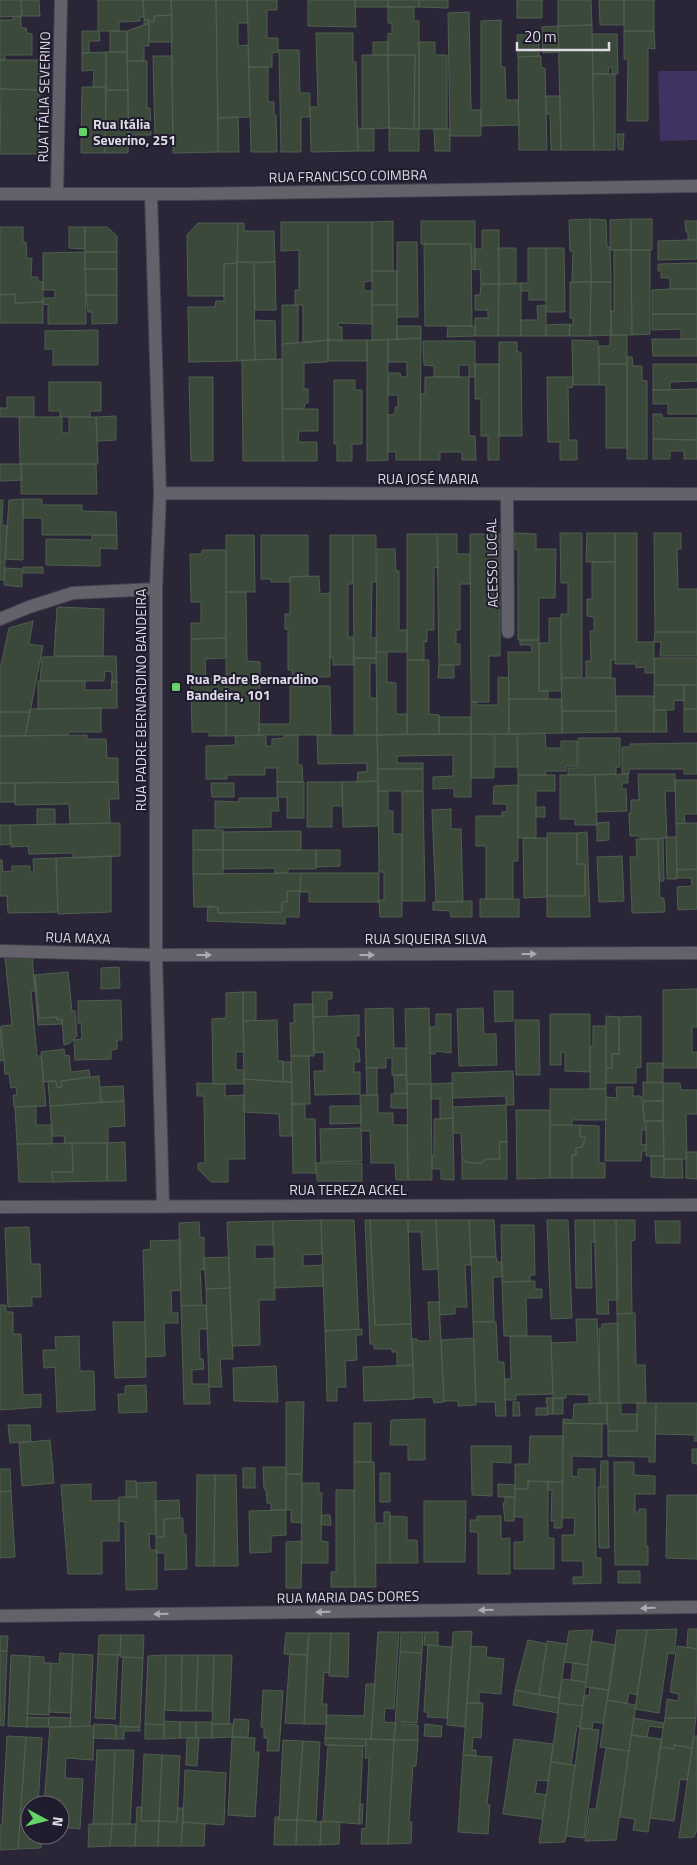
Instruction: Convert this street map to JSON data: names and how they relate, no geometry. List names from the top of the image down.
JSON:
{
  "streets": {
    "street": [
      "RUA ITÁLIA SEVERINO",
      "RUA FRANCISCO COIMBRA",
      "RUA JOSÉ MARIA",
      "ACESSO LOCAL",
      "RUA PADRE BERNARDINO BANDEIRA",
      "RUA MAXA",
      "RUA SIQUEIRA SILVA",
      "RUA TEREZA ACKEL",
      "RUA MARIA DAS DORES"
    ]
  },
  "crossings": [
    ["RUA ITÁLIA SEVERINO", "RUA FRANCISCO COIMBRA"],
    ["RUA FRANCISCO COIMBRA", "RUA PADRE BERNARDINO BANDEIRA"],
    ["RUA JOSÉ MARIA", "ACESSO LOCAL"],
    ["RUA JOSÉ MARIA", "RUA PADRE BERNARDINO BANDEIRA"],
    ["RUA PADRE BERNARDINO BANDEIRA", "RUA MAXA"],
    ["RUA PADRE BERNARDINO BANDEIRA", "RUA SIQUEIRA SILVA"],
    ["RUA PADRE BERNARDINO BANDEIRA", "RUA TEREZA ACKEL"],
    ["RUA MAXA", "RUA SIQUEIRA SILVA"]
  ],
  "one_way": ["RUA SIQUEIRA SILVA", "RUA MARIA DAS DORES"],
  "places": {
    "transit": ["Rua Itália Severino, 251", "Rua Padre Bernardino Bandeira, 101"]
  },
  "scale_bar": "20 m",
  "north": "right"
}
